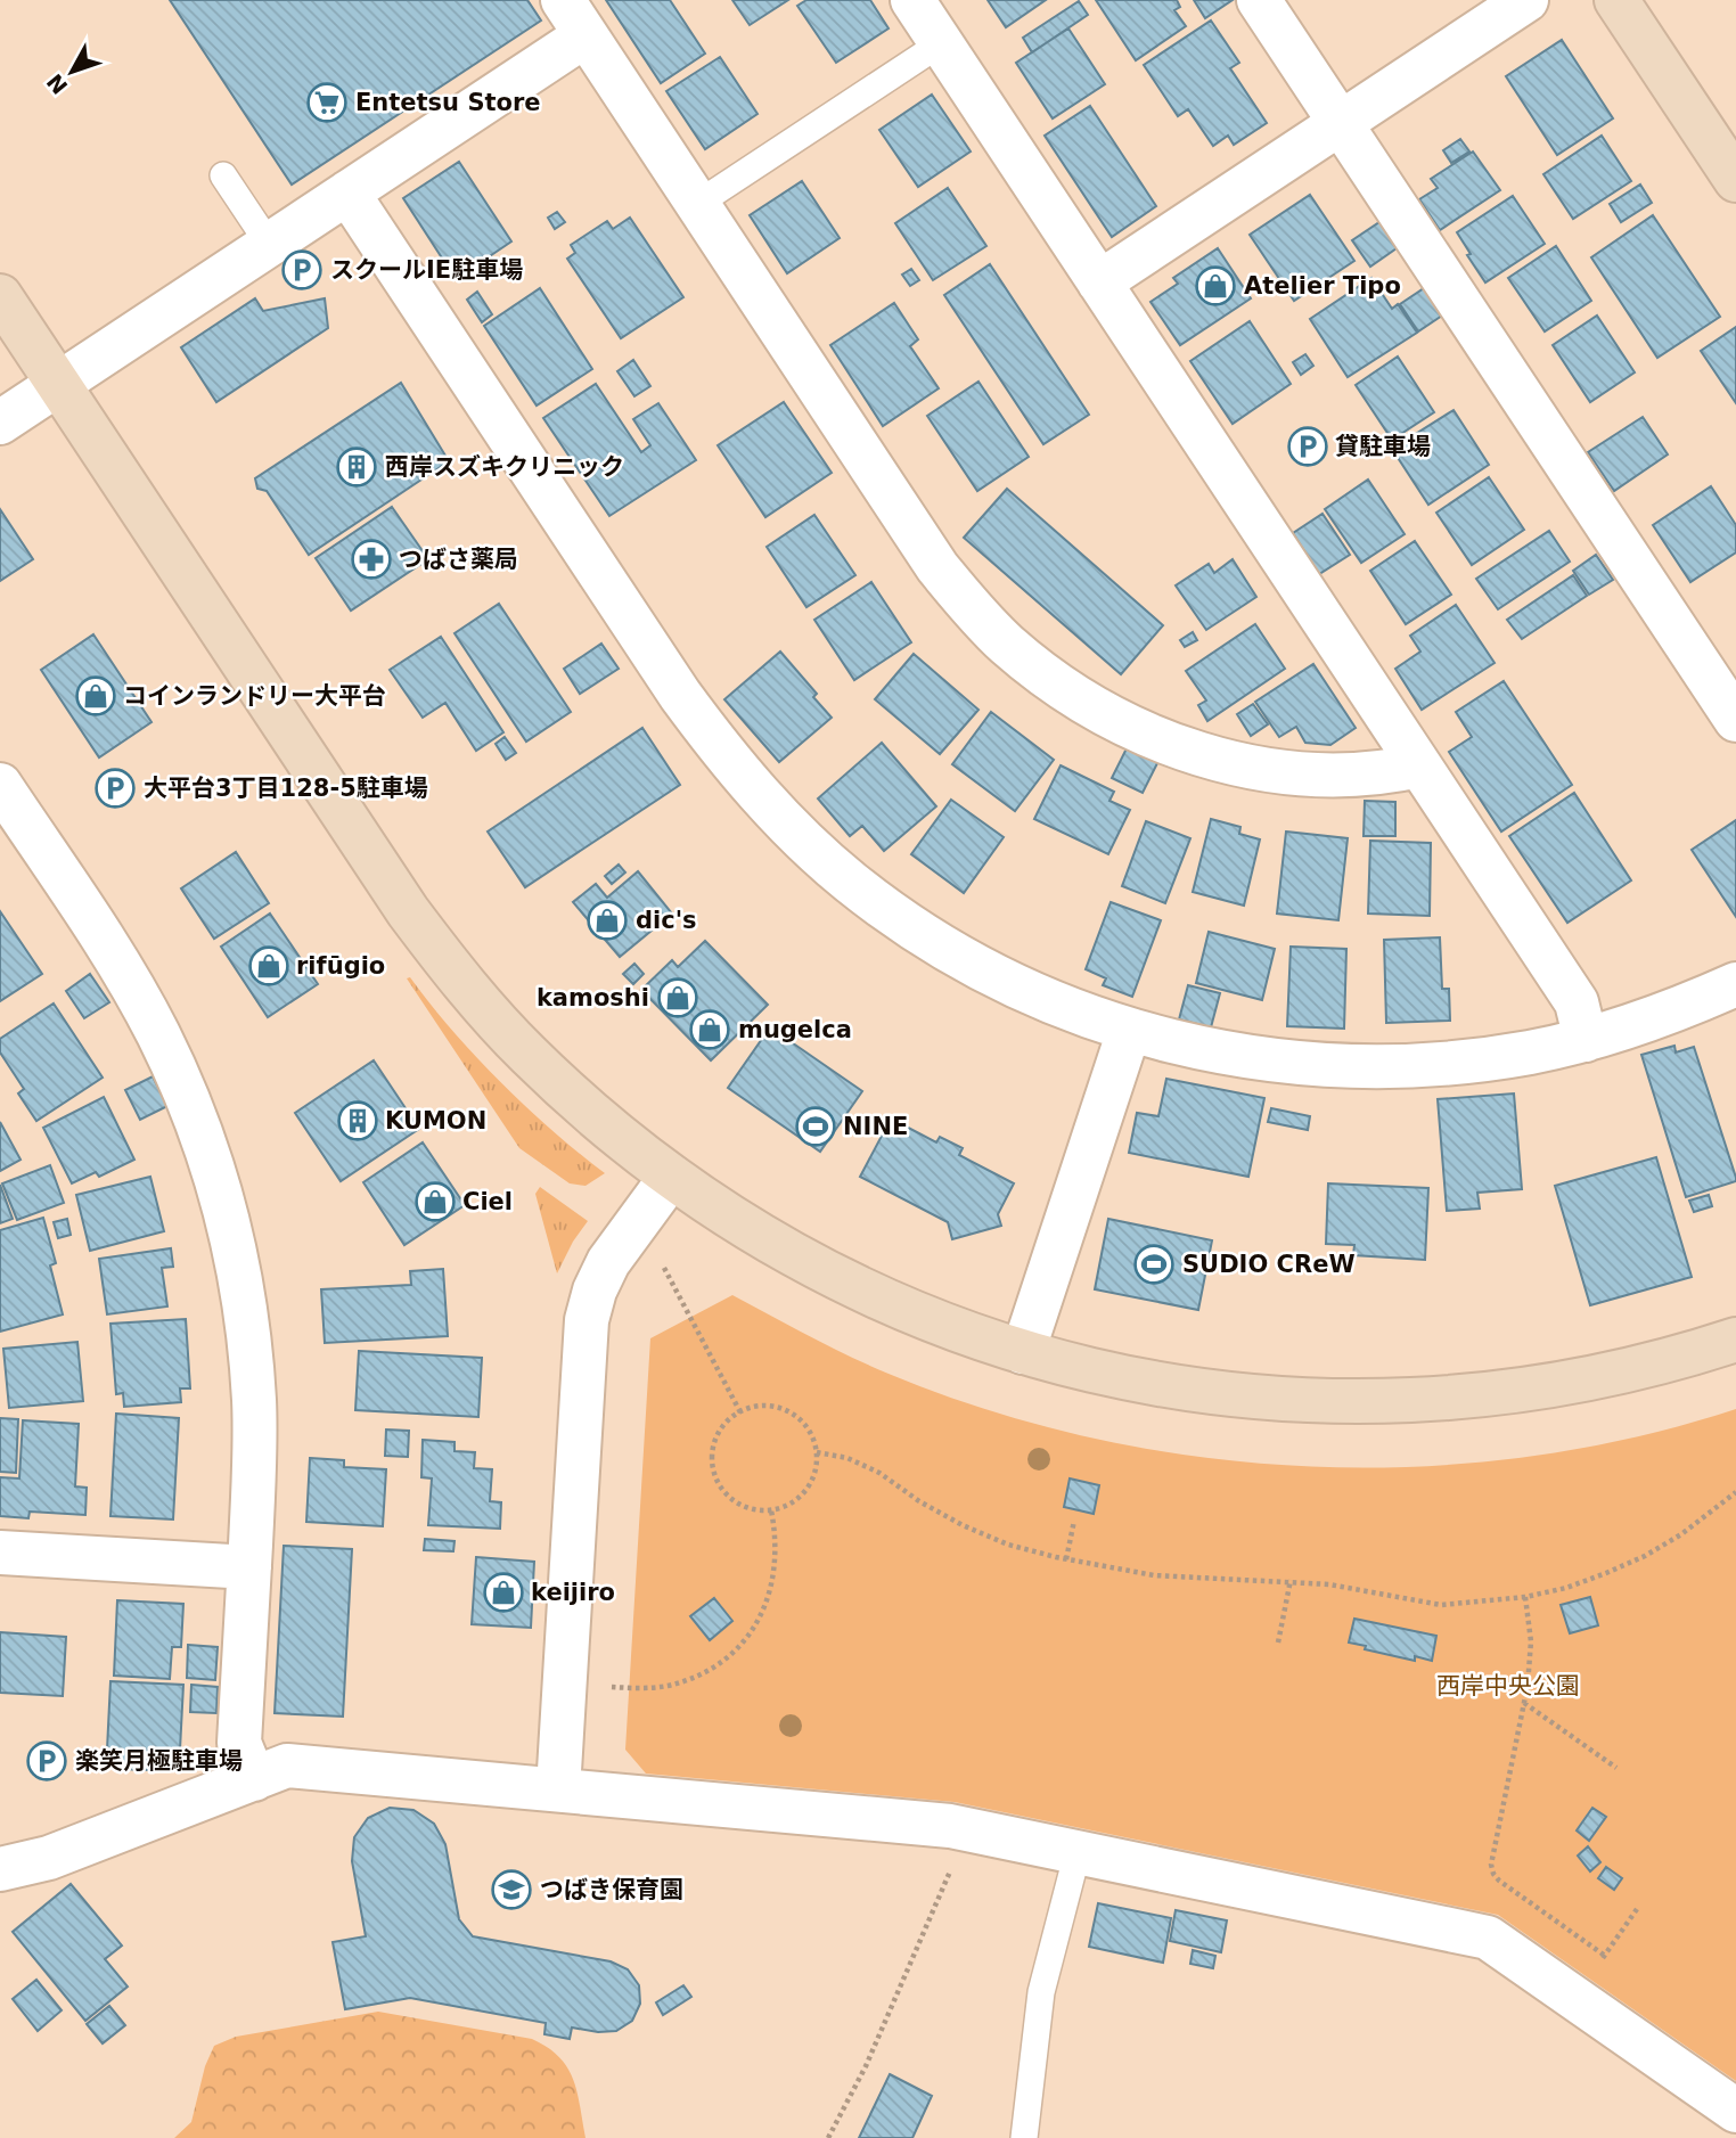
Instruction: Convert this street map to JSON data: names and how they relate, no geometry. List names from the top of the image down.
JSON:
{
  "parks": ["西岸中央公園"],
  "places": {
    "supermarket": ["Entetsu Store"],
    "parking": [
      "スクールIE駐車場",
      "貸駐車場",
      "大平台3丁目128-5駐車場",
      "楽笑月極駐車場"
    ],
    "shop": [
      "Atelier Tipo",
      "コインランドリー大平台",
      "dic's",
      "rifūgio",
      "kamoshi",
      "mugelca",
      "Ciel",
      "keijiro"
    ],
    "building": ["西岸スズキクリニック", "KUMON"],
    "pharmacy": ["つばさ薬局"],
    "sports": ["NINE", "SUDIO CReW"],
    "school or university": ["つばき保育園"]
  },
  "north": "bottom left"
}
